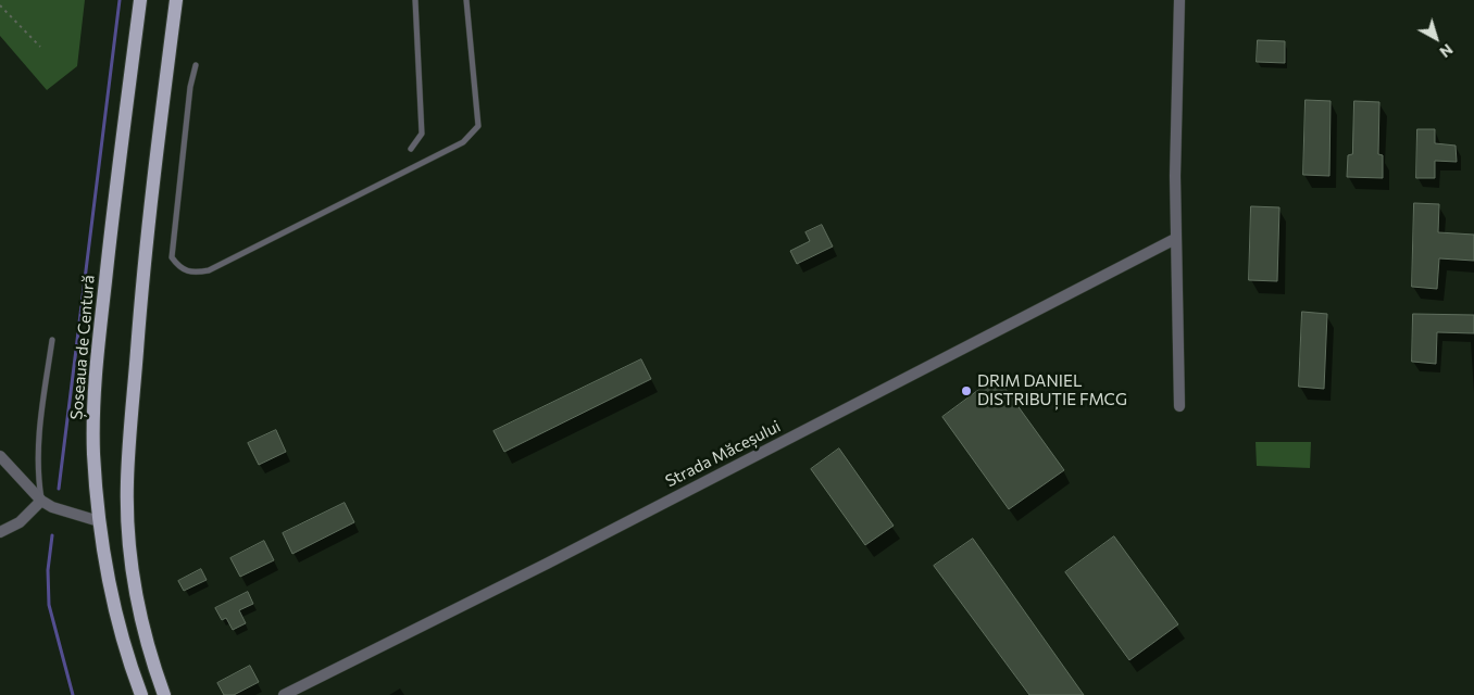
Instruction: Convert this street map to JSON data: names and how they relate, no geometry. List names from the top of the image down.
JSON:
{
  "streets": {
    "main road": ["Șoseaua de Centură"],
    "street": ["Strada Măceșului"]
  },
  "places": ["DRIM DANIEL DISTRIBUȚIE FMCG"],
  "north": "bottom right"
}
